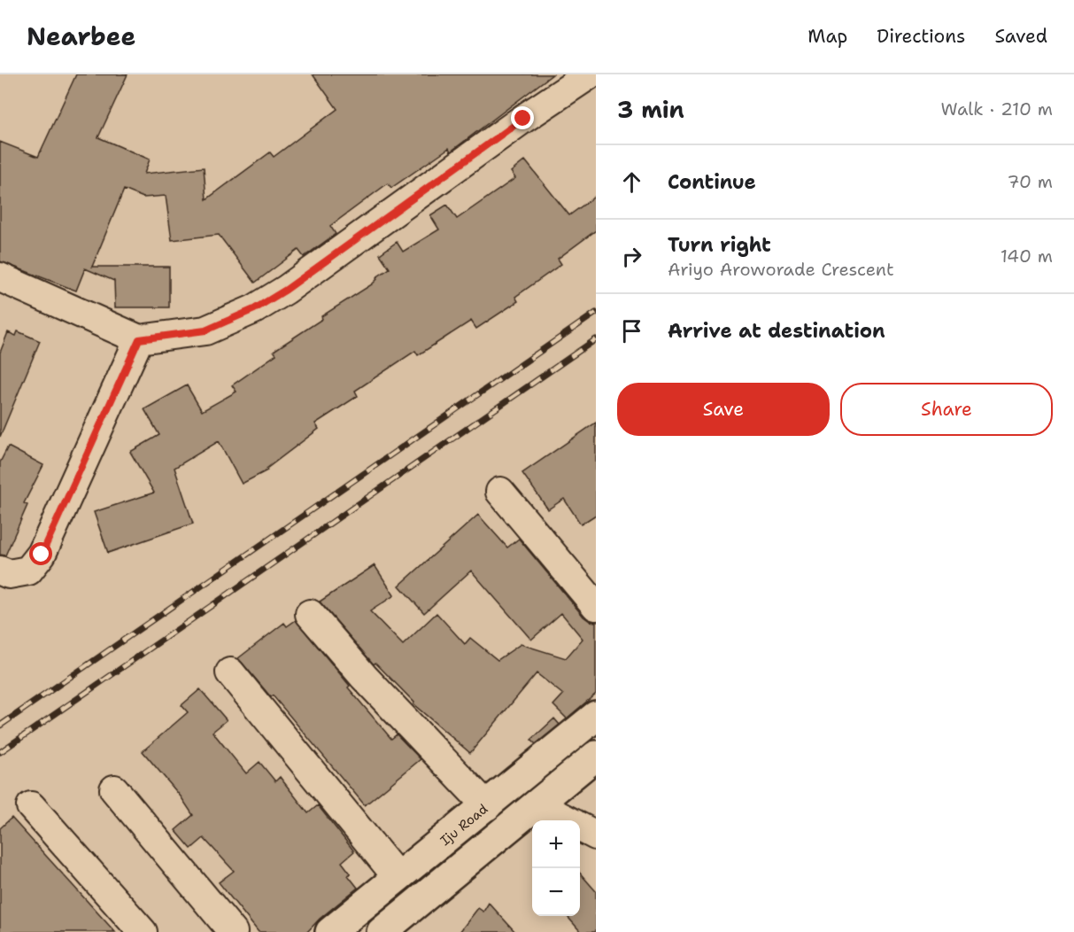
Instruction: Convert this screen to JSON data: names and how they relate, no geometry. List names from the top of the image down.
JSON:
{
  "streets": {
    "main road": ["Iju Road"]
  },
  "page": {
    "header": "Nearbee",
    "nav": ["Map", "Directions", "Saved"],
    "heading": ["3 min", "Walk · 210 m"],
    "list": [
      ["Continue", "70 m"],
      ["Turn right", "Ariyo Aroworade Crescent", "140 m"],
      "Arrive at destination"
    ],
    "buttons": ["Save", "Share"],
    "map_buttons": ["+", "−"]
  }
}
